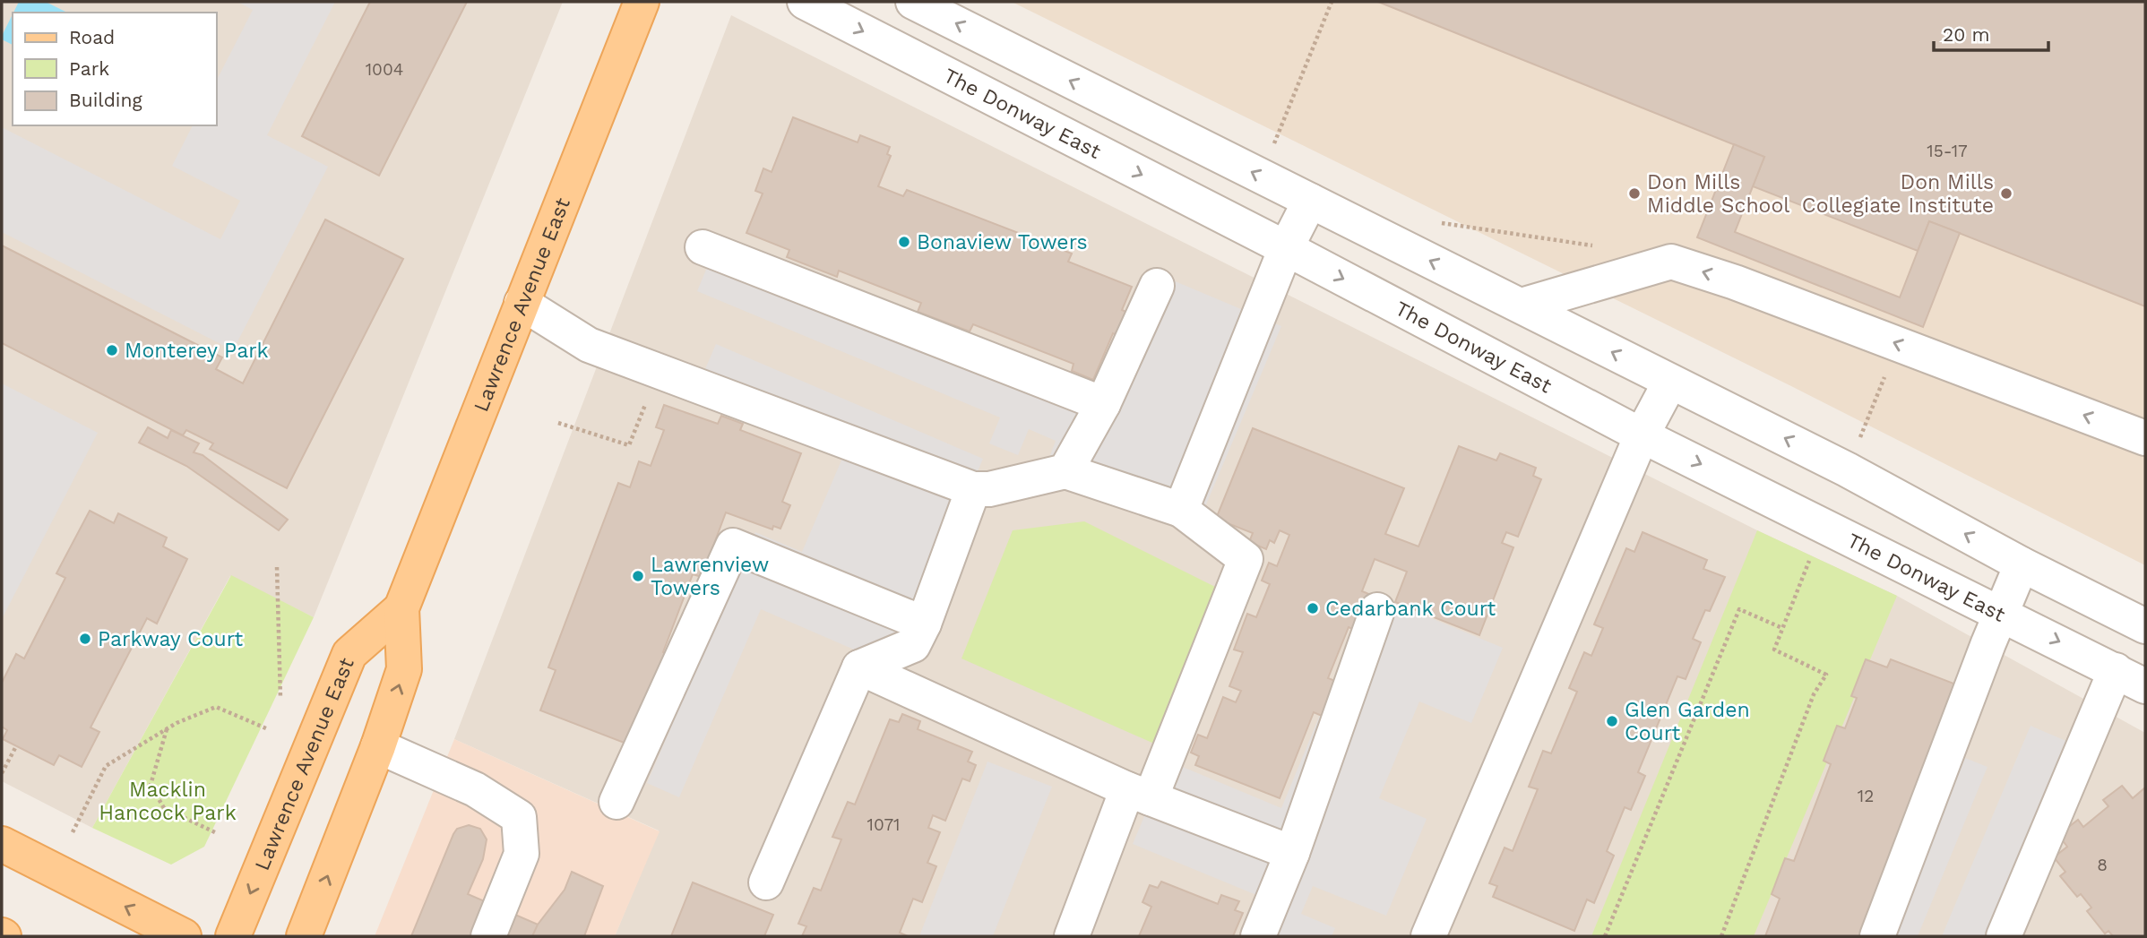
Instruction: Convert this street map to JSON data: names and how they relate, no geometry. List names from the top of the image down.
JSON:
{
  "streets": {
    "main road": ["Lawrence Avenue East"],
    "street": ["The Donway East"]
  },
  "parks": ["Macklin Hancock Park"],
  "places": [
    "Don Mills Middle School",
    "Don Mills Collegiate Institute",
    "Bonaview Towers",
    "Monterey Park",
    "Lawrenview Towers",
    "Cedarbank Court",
    "Parkway Court",
    "Glen Garden Court"
  ],
  "house_numbers": [
    "1004",
    "15-17",
    "12",
    "1071",
    "8"
  ],
  "legend": ["Road", "Park", "Building"],
  "scale_bar": "20 m"
}
